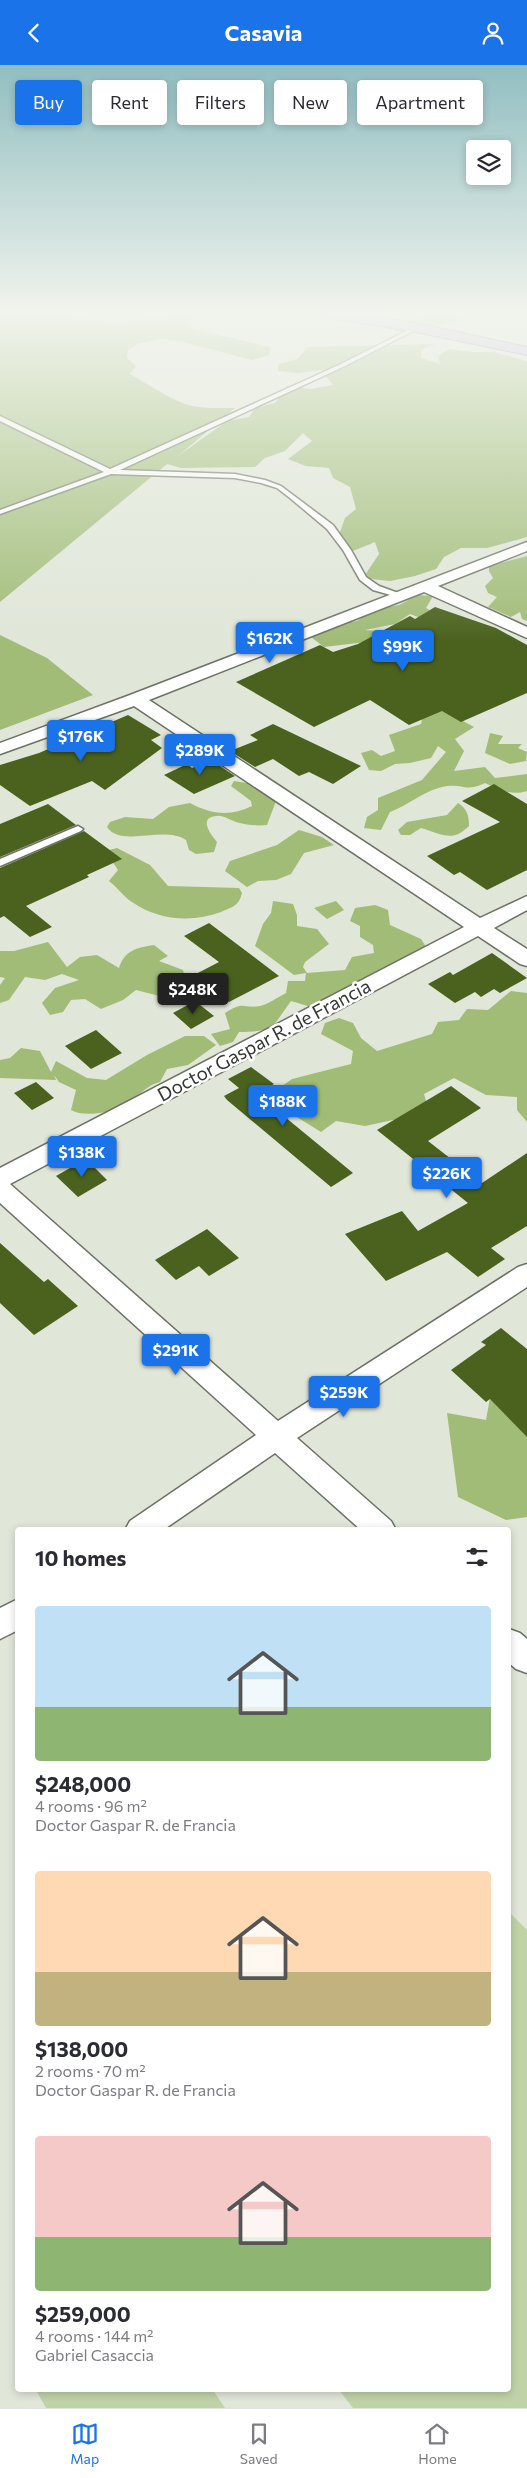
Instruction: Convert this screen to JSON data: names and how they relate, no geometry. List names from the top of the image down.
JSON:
{
  "streets": {
    "street": ["Doctor Gaspar R. de Francia"]
  },
  "page": {
    "header": "Casavia",
    "chip": [
      "Buy",
      "Rent",
      "Filters",
      "New",
      "Apartment"
    ],
    "price": [
      "$162K",
      "$99K",
      "$176K",
      "$289K",
      "$248K",
      "$188K",
      "$138K",
      "$226K",
      "$291K",
      "$259K"
    ],
    "heading": "10 homes",
    "list": [
      {
        "name": "$248,000",
        "note": "4 rooms · 96 m² · Doctor Gaspar R. de Francia"
      },
      {
        "name": "$138,000",
        "note": "2 rooms · 70 m² · Doctor Gaspar R. de Francia"
      },
      {
        "name": "$259,000",
        "note": "4 rooms · 144 m² · Gabriel Casaccia"
      }
    ],
    "tabs": ["Map", "Saved", "Home"]
  }
}
